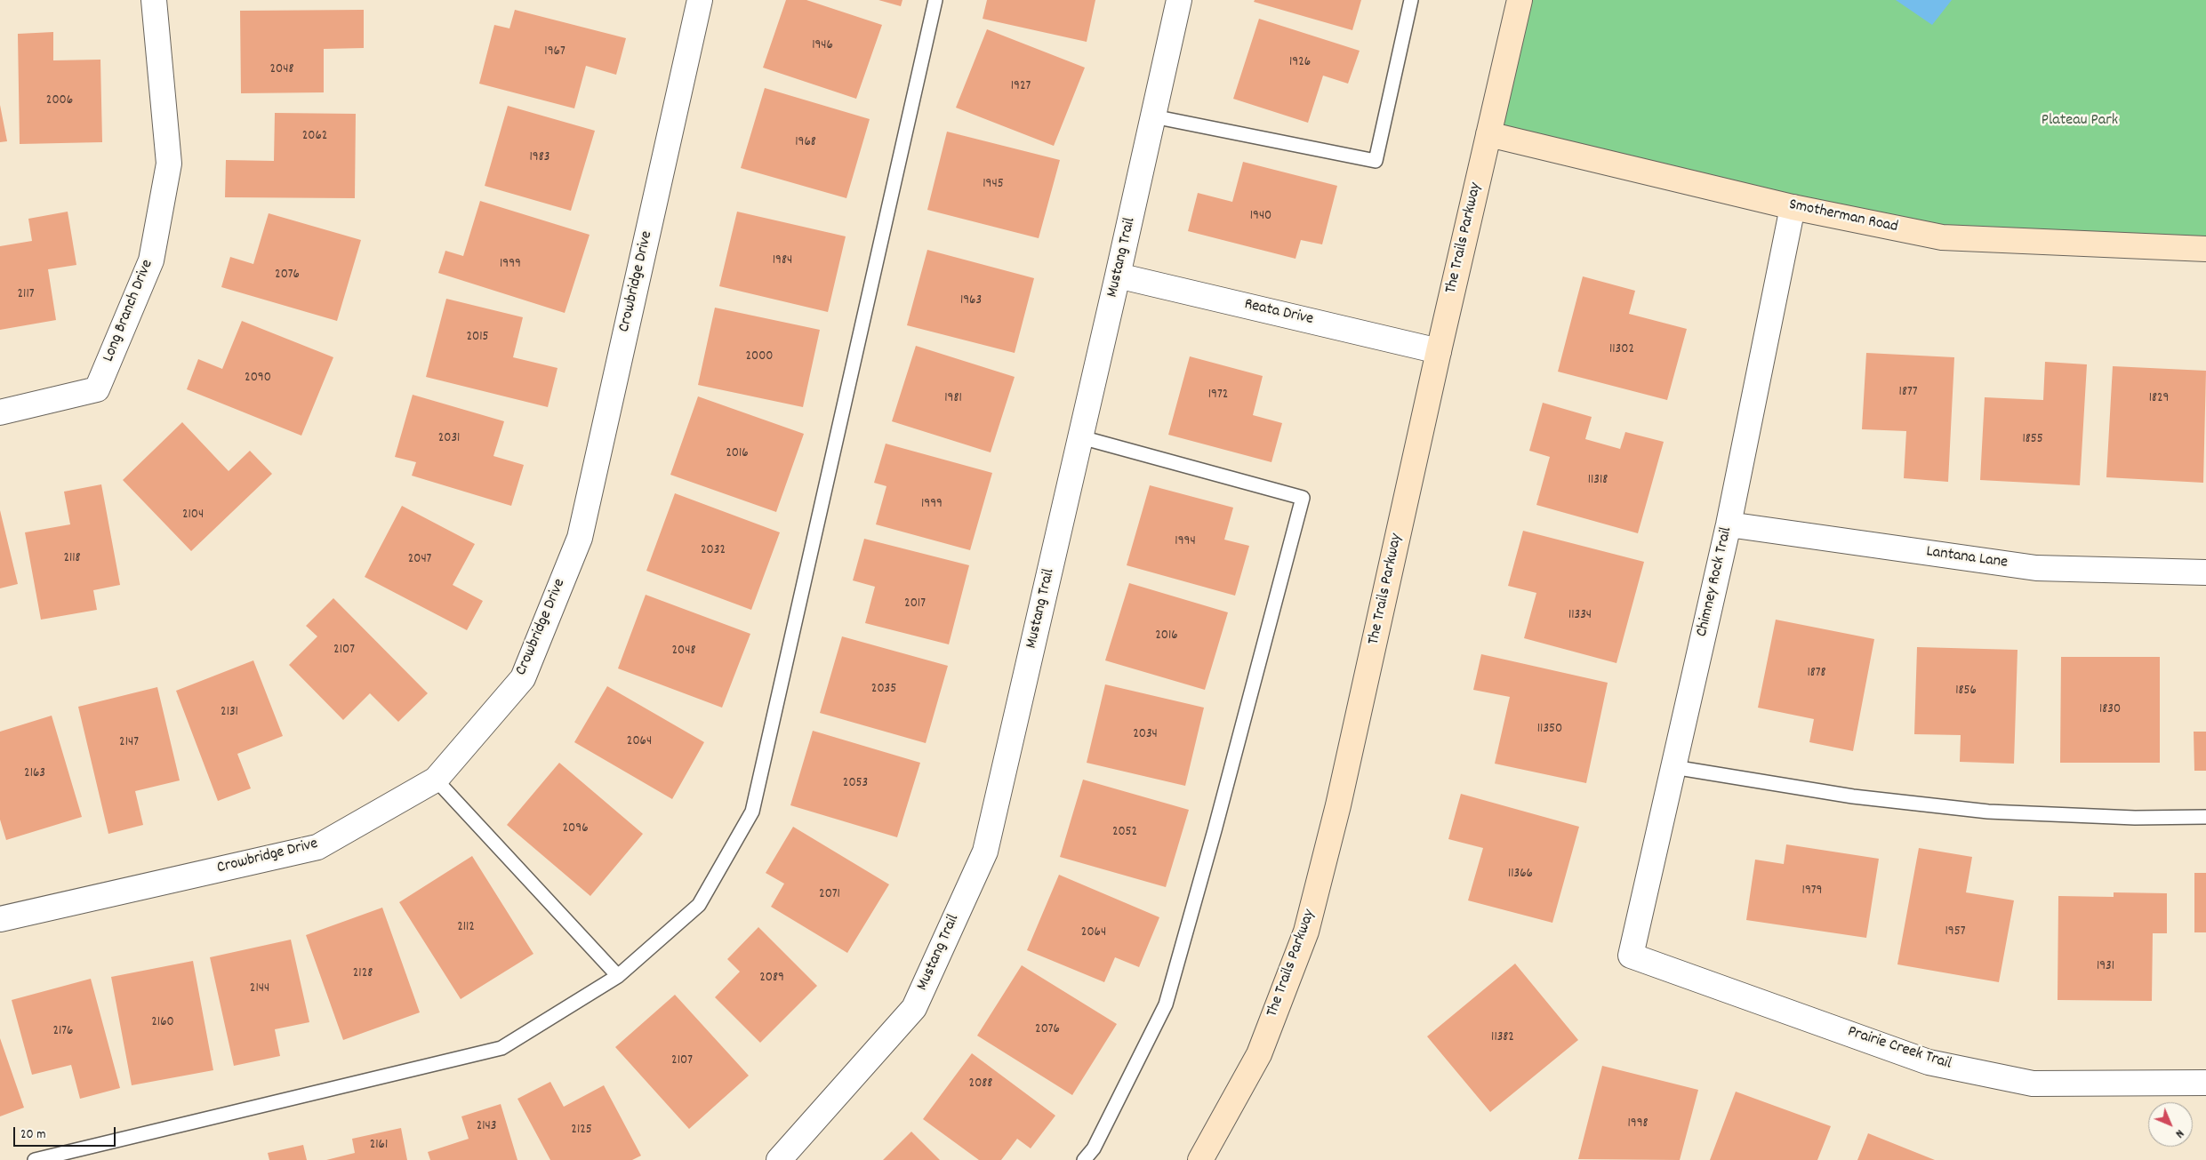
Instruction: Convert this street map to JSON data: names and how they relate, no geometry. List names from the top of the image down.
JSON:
{
  "streets": {
    "street": [
      "Smotherman Road",
      "The Trails Parkway",
      "Mustang Trail",
      "Crowbridge Drive",
      "Long Branch Drive",
      "Reata Drive",
      "Lantana Lane",
      "Chimney Rock Trail",
      "Prairie Creek Trail"
    ]
  },
  "crossings": [
    ["Smotherman Road", "The Trails Parkway"],
    ["Smotherman Road", "Chimney Rock Trail"],
    ["The Trails Parkway", "Reata Drive"],
    ["Mustang Trail", "Reata Drive"],
    ["Lantana Lane", "Chimney Rock Trail"],
    ["Chimney Rock Trail", "Prairie Creek Trail"]
  ],
  "parks": ["Plateau Park"],
  "house_numbers": [
    "1946",
    "1967",
    "1926",
    "2048",
    "1927",
    "2006",
    "2062",
    "1968",
    "1983",
    "1945",
    "1940",
    "1984",
    "1999",
    "2076",
    "2117",
    "1963",
    "2015",
    "11302",
    "2000",
    "2090",
    "1877",
    "1972",
    "1981",
    "1829",
    "2031",
    "1855",
    "2016",
    "11318",
    "1999",
    "2104",
    "1994",
    "2032",
    "2118",
    "2047",
    "2017",
    "11334",
    "2016",
    "2107",
    "2048",
    "1878",
    "2035",
    "1856",
    "1830",
    "2131",
    "11350",
    "2034",
    "2064",
    "2147",
    "2163",
    "2053",
    "2096",
    "2052",
    "11366",
    "1979",
    "2071",
    "2112",
    "1957",
    "2064",
    "1931",
    "2128",
    "2089",
    "2144",
    "2160",
    "2076",
    "2176",
    "11382",
    "2107",
    "2088",
    "1998",
    "2143",
    "2125",
    "2161"
  ],
  "scale_bar": "20 m",
  "north": "bottom right"
}
